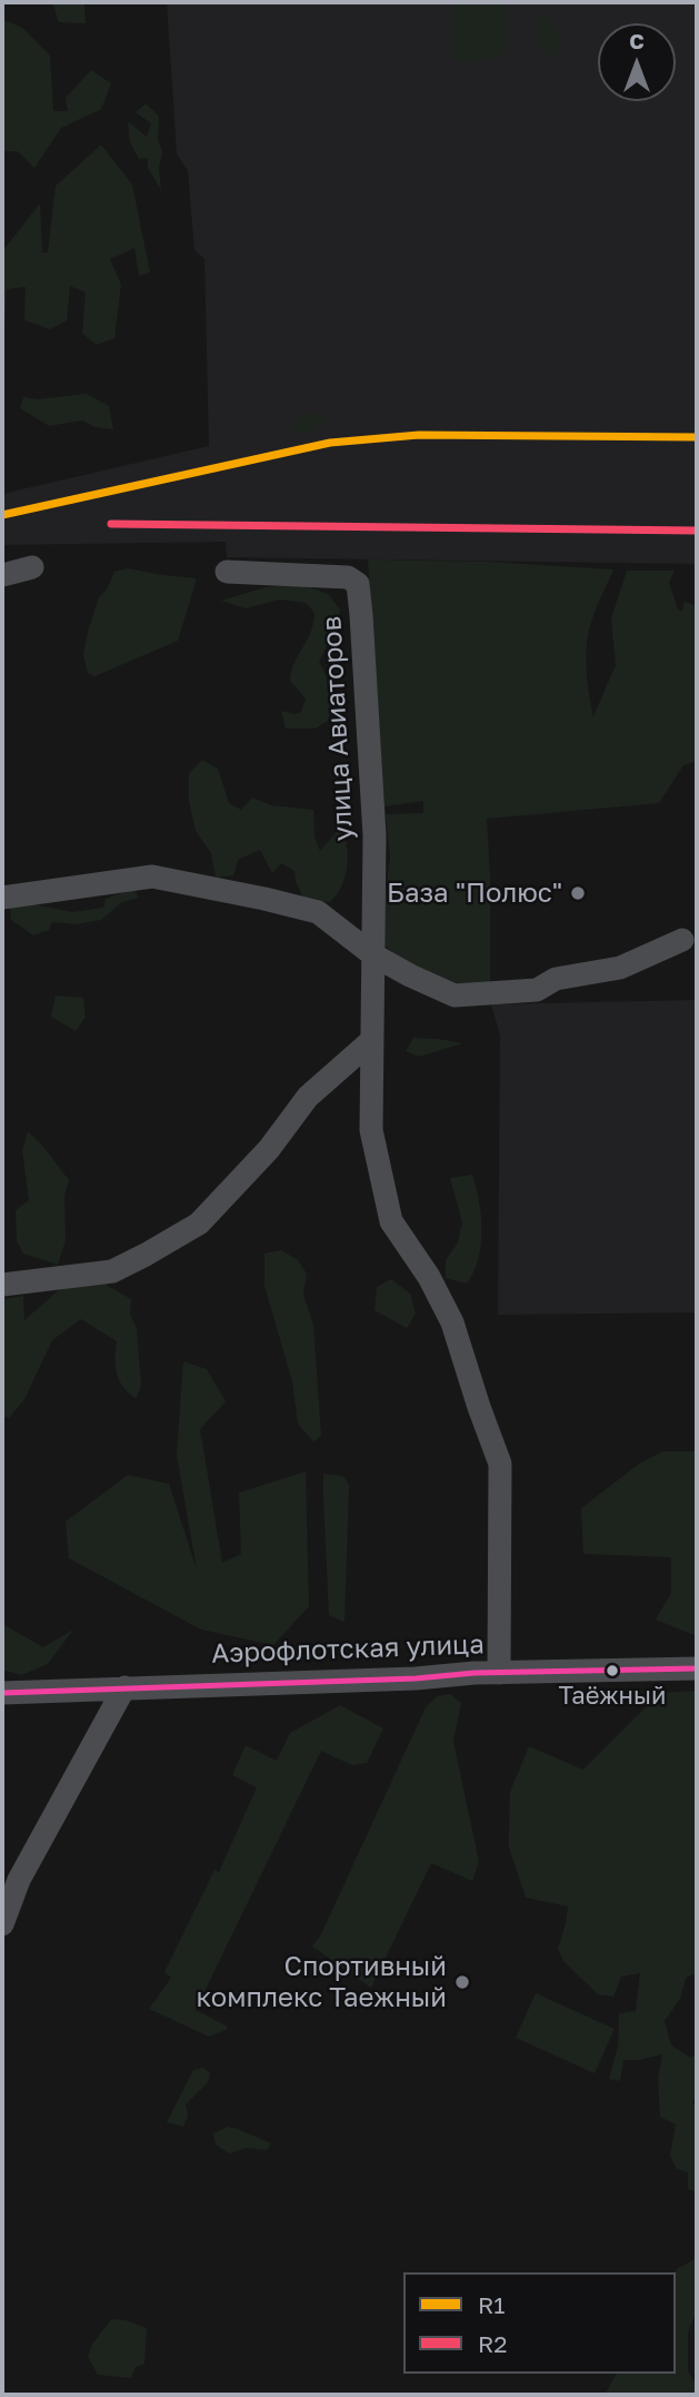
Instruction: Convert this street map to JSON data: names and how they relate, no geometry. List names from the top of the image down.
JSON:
{
  "streets": {
    "street": ["улица Авиаторов", "Аэрофлотская улица"]
  },
  "crossings": [
    ["улица Авиаторов", "Аэрофлотская улица"]
  ],
  "places": ["База \"Полюс\"", "Таёжный", "Спортивный комплекс Таежный"],
  "lines": ["transit line R1", "transit line R2"],
  "legend": ["R1", "R2"],
  "north": "top"
}
